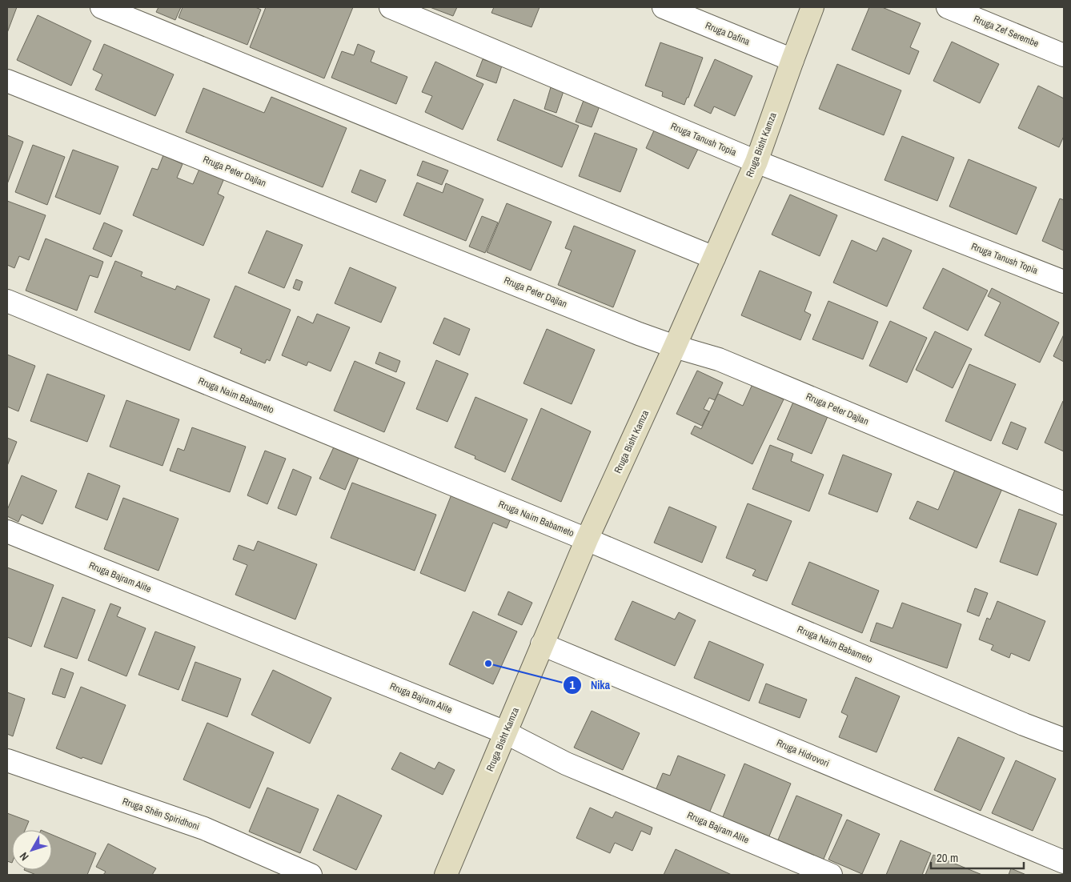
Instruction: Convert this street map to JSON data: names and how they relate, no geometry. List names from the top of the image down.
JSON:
{
  "streets": {
    "street": [
      "Rruga Zef Serembe",
      "Rruga Dafina",
      "Rruga Tanush Topia",
      "Rruga Bisht Kamza",
      "Rruga Peter Dajlan",
      "Rruga Naim Babameto",
      "Rruga Bajram Alite",
      "Rruga Hidrovori",
      "Rruga Shën Spiridhoni"
    ]
  },
  "crossings": [
    ["Rruga Dafina", "Rruga Bisht Kamza"],
    ["Rruga Tanush Topia", "Rruga Bisht Kamza"],
    ["Rruga Bisht Kamza", "Rruga Peter Dajlan"],
    ["Rruga Bisht Kamza", "Rruga Naim Babameto"],
    ["Rruga Bisht Kamza", "Rruga Bajram Alite"],
    ["Rruga Bisht Kamza", "Rruga Hidrovori"]
  ],
  "places": ["Nika"],
  "scale_bar": "20 m",
  "north": "bottom left"
}
